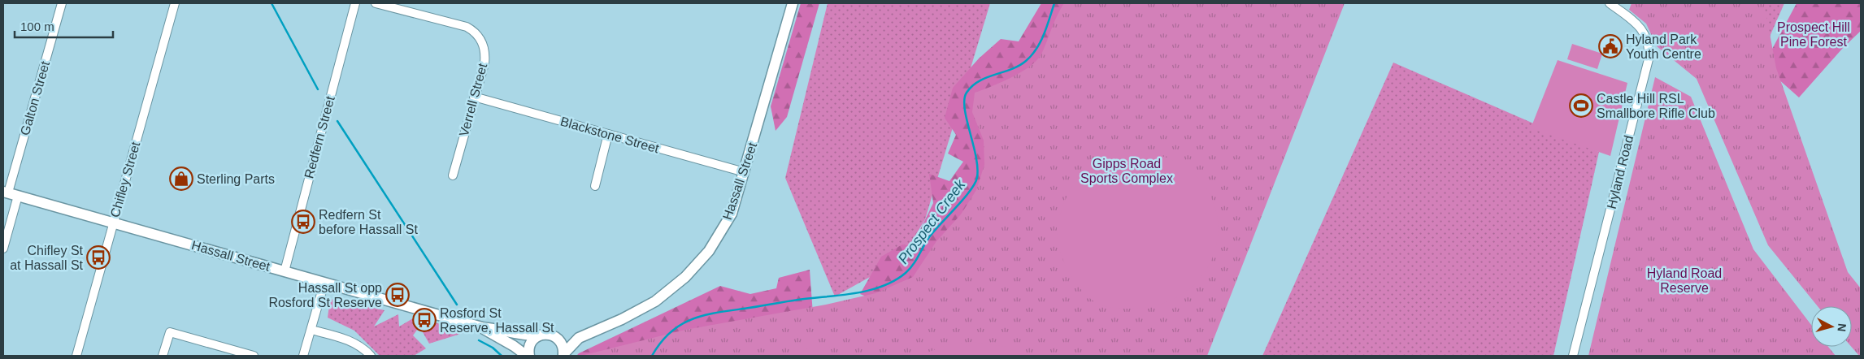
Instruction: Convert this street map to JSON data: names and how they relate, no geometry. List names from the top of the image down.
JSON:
{
  "streets": {
    "main road": ["Hassall Street"],
    "street": [
      "Galton Street",
      "Verrell Street",
      "Blackstone Street",
      "Redfern Street",
      "Hyland Road",
      "Chifley Street"
    ]
  },
  "crossings": [
    ["Galton Street", "Hassall Street"],
    ["Verrell Street", "Blackstone Street"],
    ["Blackstone Street", "Hassall Street"],
    ["Redfern Street", "Hassall Street"],
    ["Chifley Street", "Hassall Street"]
  ],
  "water": ["Prospect Creek"],
  "parks": ["Prospect Hill Pine Forest", "Gipps Road Sports Complex", "Hyland Road Reserve"],
  "places": {
    "public building": ["Hyland Park Youth Centre"],
    "sports": ["Castle Hill RSL Smallbore Rifle Club"],
    "shop": ["Sterling Parts"],
    "bus stop": [
      "Redfern St before Hassall St",
      "Chifley St at Hassall St",
      "Hassall St opp Rosford St Reserve",
      "Rosford St Reserve, Hassall St"
    ]
  },
  "scale_bar": "100 m",
  "north": "right"
}
